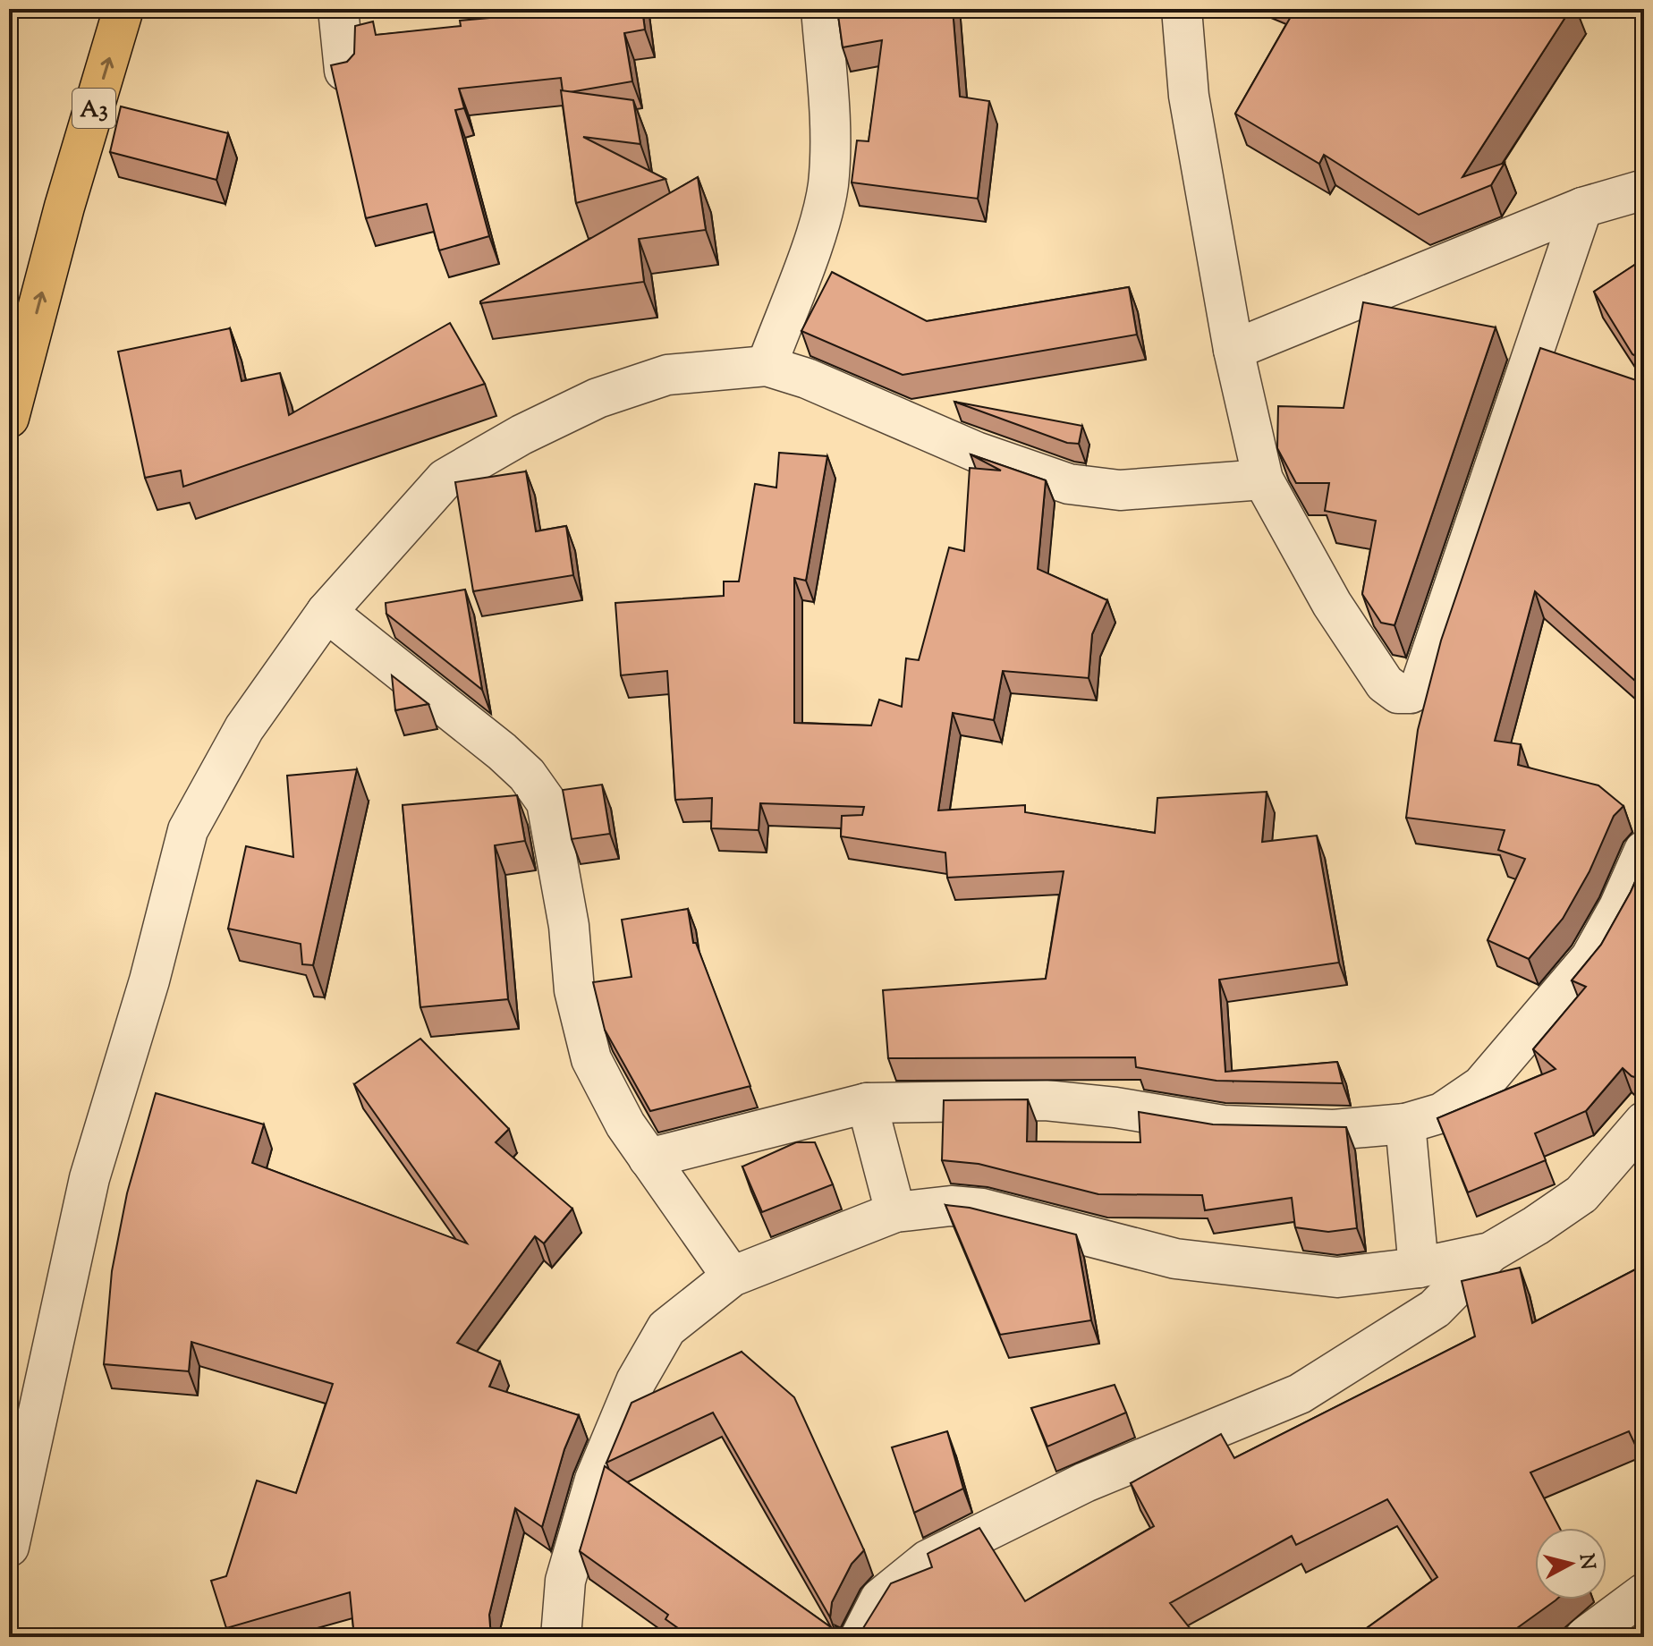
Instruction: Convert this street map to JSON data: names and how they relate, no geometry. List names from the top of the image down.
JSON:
{
  "streets": {
    "highway": ["A3"]
  },
  "north": "right"
}
